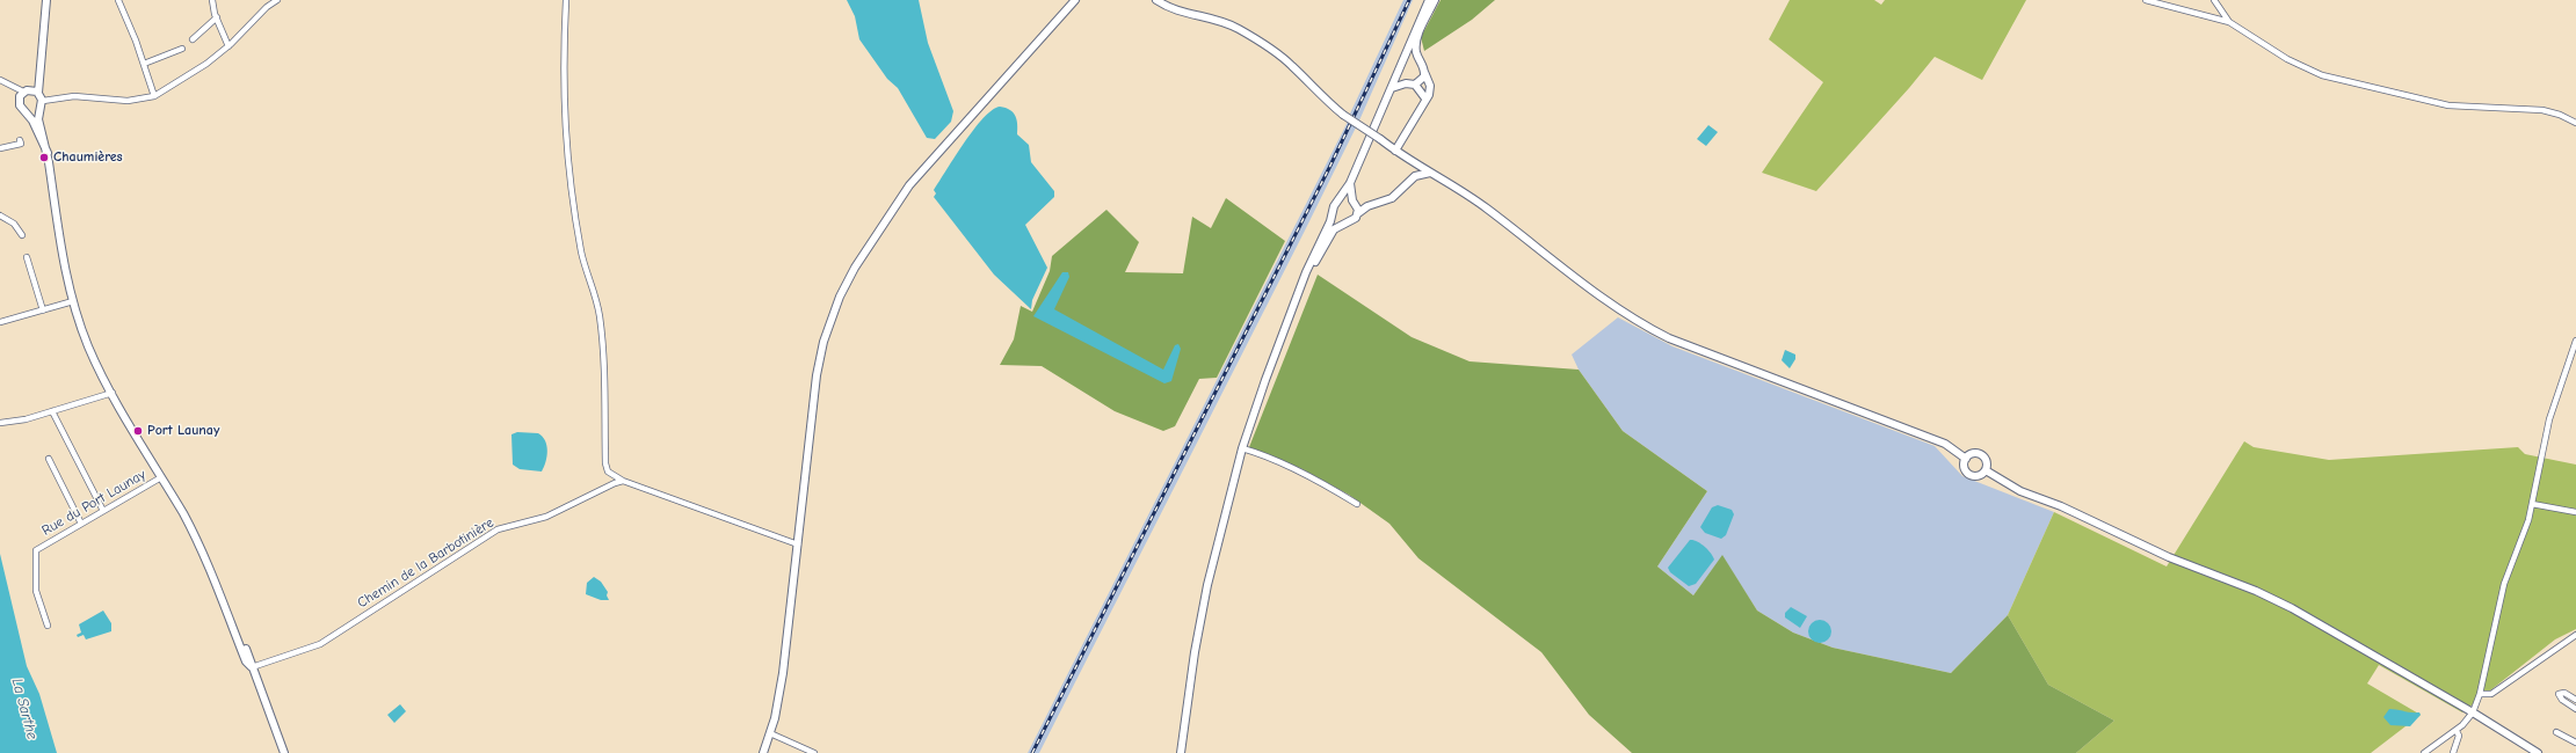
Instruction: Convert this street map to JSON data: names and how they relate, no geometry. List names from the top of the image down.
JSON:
{
  "streets": {
    "street": ["Rue du Port Launay", "Chemin de la Barbotinière"]
  },
  "water": ["La Sarthe"],
  "places": ["Chaumières", "Port Launay"]
}
